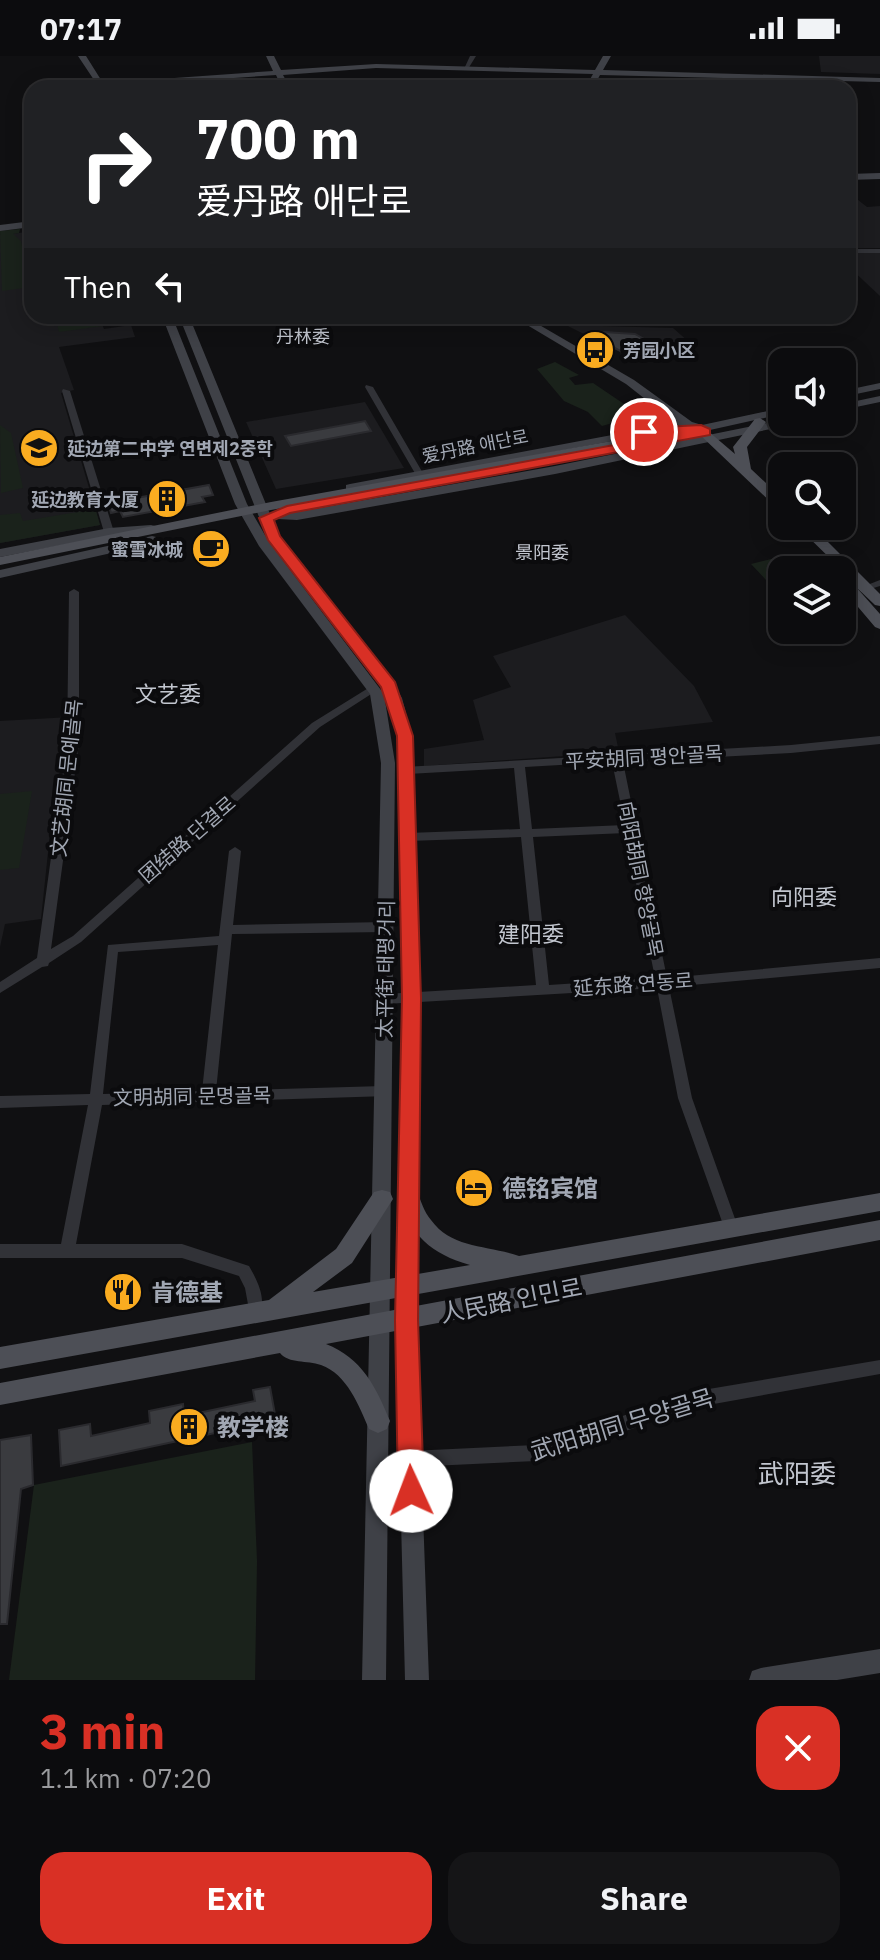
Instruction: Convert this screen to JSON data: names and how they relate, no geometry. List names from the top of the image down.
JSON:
{
  "streets": {
    "main road": ["爱丹路 애단로", "太平街 태평거리", "人民路 인민로"],
    "street": [
      "平安胡同 평안골목",
      "文艺胡同 문예골목",
      "团结路 단결로",
      "向阳胡同 향양골목",
      "延东路 연동로",
      "文明胡同 문명골목",
      "武阳胡同 무양골목"
    ]
  },
  "crossings": [
    ["爱丹路 애단로", "太平街 태평거리"],
    ["平安胡同 평안골목", "向阳胡同 향양골목"],
    ["平安胡同 평안골목", "太平街 태평거리"],
    ["文艺胡同 문예골목", "团结路 단결로"],
    ["团结路 단결로", "太平街 태평거리"],
    ["向阳胡同 향양골목", "延东路 연동로"],
    ["向阳胡同 향양골목", "人民路 인민로"],
    ["太平街 태평거리", "延东路 연동로"],
    ["太平街 태평거리", "文明胡同 문명골목"],
    ["太平街 태평거리", "人民路 인민로"],
    ["太平街 태평거리", "武阳胡同 무양골목"]
  ],
  "districts": [
    "丹林委",
    "景阳委",
    "文艺委",
    "向阳委",
    "建阳委",
    "武阳委"
  ],
  "places": {
    "bus stop": ["芳园小区"],
    "school or university": ["延边第二中学 연변제2중학"],
    "building": ["延边教育大厦", "教学楼"],
    "cafe": ["蜜雪冰城"],
    "hotel": ["德铭宾馆"],
    "restaurant": ["肯德基"]
  },
  "page": {
    "status": "07:17",
    "turn": ["700 m", "爱丹路 애단로"],
    "then": "Then",
    "heading": ["3 min", "1.1 km · 07:20"],
    "buttons": ["Exit", "Share"]
  }
}
